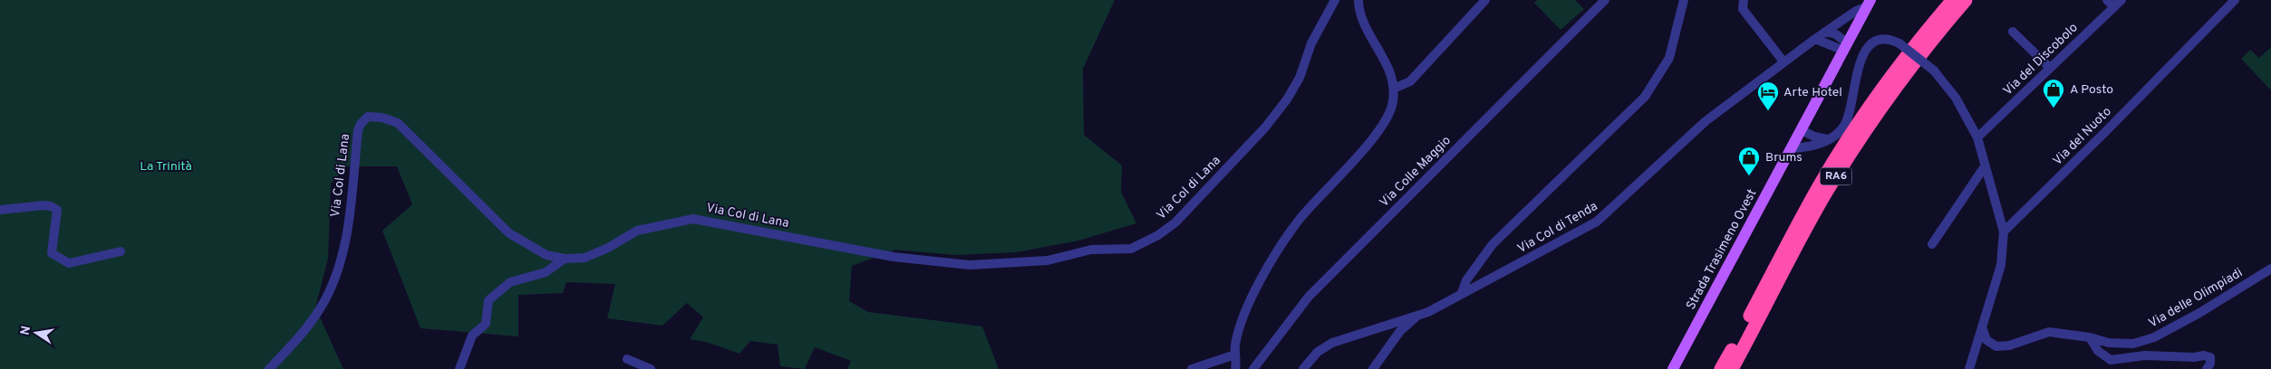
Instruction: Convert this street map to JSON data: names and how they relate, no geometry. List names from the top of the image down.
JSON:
{
  "streets": {
    "highway": ["RA6"],
    "main road": ["Strada Trasimeno Ovest"],
    "street": [
      "Via del Discobolo",
      "Via del Nuoto",
      "Via Colle Maggio",
      "Via Col di Lana",
      "Via Col di Tenda",
      "Via delle Olimpiadi"
    ]
  },
  "crossings": [
    ["Via Col di Tenda", "Strada Trasimeno Ovest"]
  ],
  "parks": ["La Trinità"],
  "places": {
    "shop": ["A Posto", "Brums"],
    "hotel": ["Arte Hotel"]
  },
  "north": "left"
}
